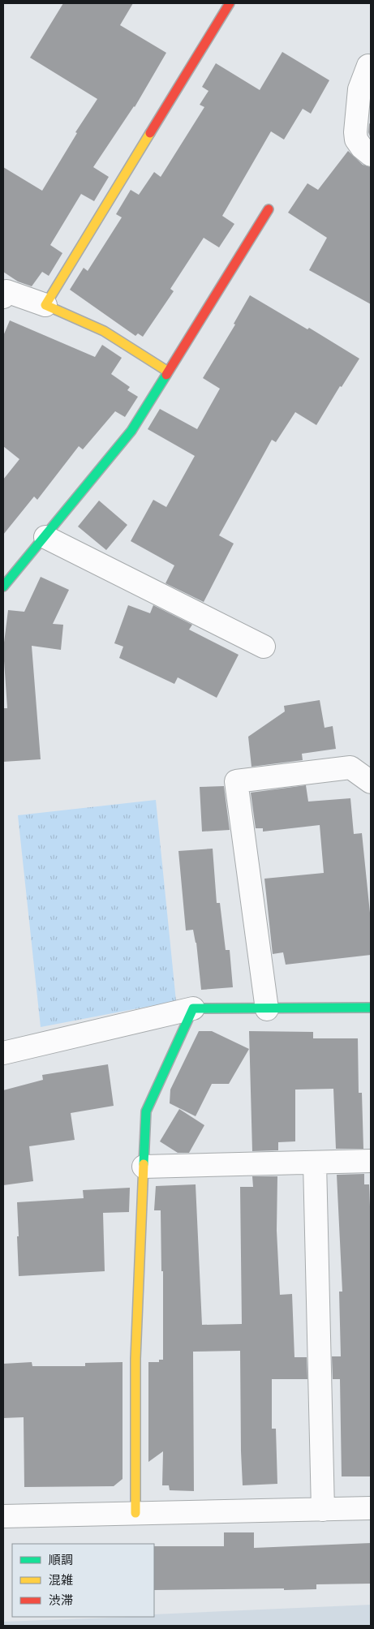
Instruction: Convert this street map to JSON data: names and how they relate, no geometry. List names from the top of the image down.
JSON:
{
  "legend": ["順調", "混雑", "渋滞"]
}
